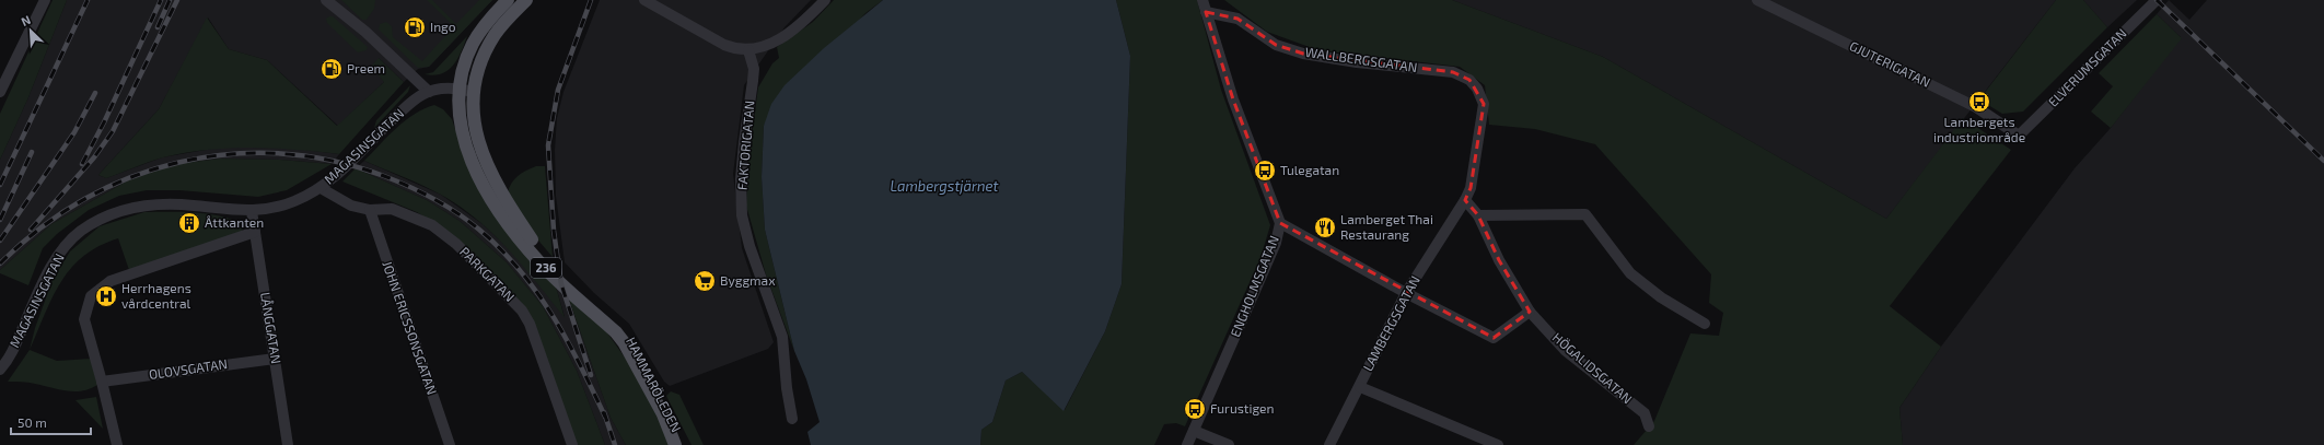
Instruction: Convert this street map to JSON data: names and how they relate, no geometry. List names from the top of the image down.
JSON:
{
  "streets": {
    "main road": ["236", "HAMMARÖLEDEN"],
    "street": [
      "WALLBERGSGATAN",
      "GJUTERIGATAN",
      "ELVERUMSGATAN",
      "FAKTORIGATAN",
      "MAGASINSGATAN",
      "PARKGATAN",
      "ENGHOLMSGATAN",
      "LAMBERGSGATAN",
      "LÅNGGATAN",
      "JOHN ERICSSONSGATAN",
      "HÖGALIDSGATAN",
      "OLOVSGATAN"
    ]
  },
  "crossings": [
    ["WALLBERGSGATAN", "ENGHOLMSGATAN"],
    ["WALLBERGSGATAN", "LAMBERGSGATAN"],
    ["GJUTERIGATAN", "ELVERUMSGATAN"],
    ["MAGASINSGATAN", "236"],
    ["MAGASINSGATAN", "PARKGATAN"],
    ["MAGASINSGATAN", "LÅNGGATAN"],
    ["MAGASINSGATAN", "HAMMARÖLEDEN"],
    ["236", "HAMMARÖLEDEN"],
    ["PARKGATAN", "JOHN ERICSSONSGATAN"],
    ["LAMBERGSGATAN", "HÖGALIDSGATAN"],
    ["LÅNGGATAN", "OLOVSGATAN"]
  ],
  "water": ["Lambergstjärnet"],
  "places": {
    "fuel station": ["Ingo", "Preem"],
    "bus stop": ["Lambergets industriområde", "Tulegatan", "Furustigen"],
    "building": ["Åttkanten"],
    "restaurant": ["Lamberget Thai Restaurang"],
    "supermarket": ["Byggmax"],
    "hospital": ["Herrhagens vårdcentral"]
  },
  "scale_bar": "50 m",
  "north": "top left"
}
